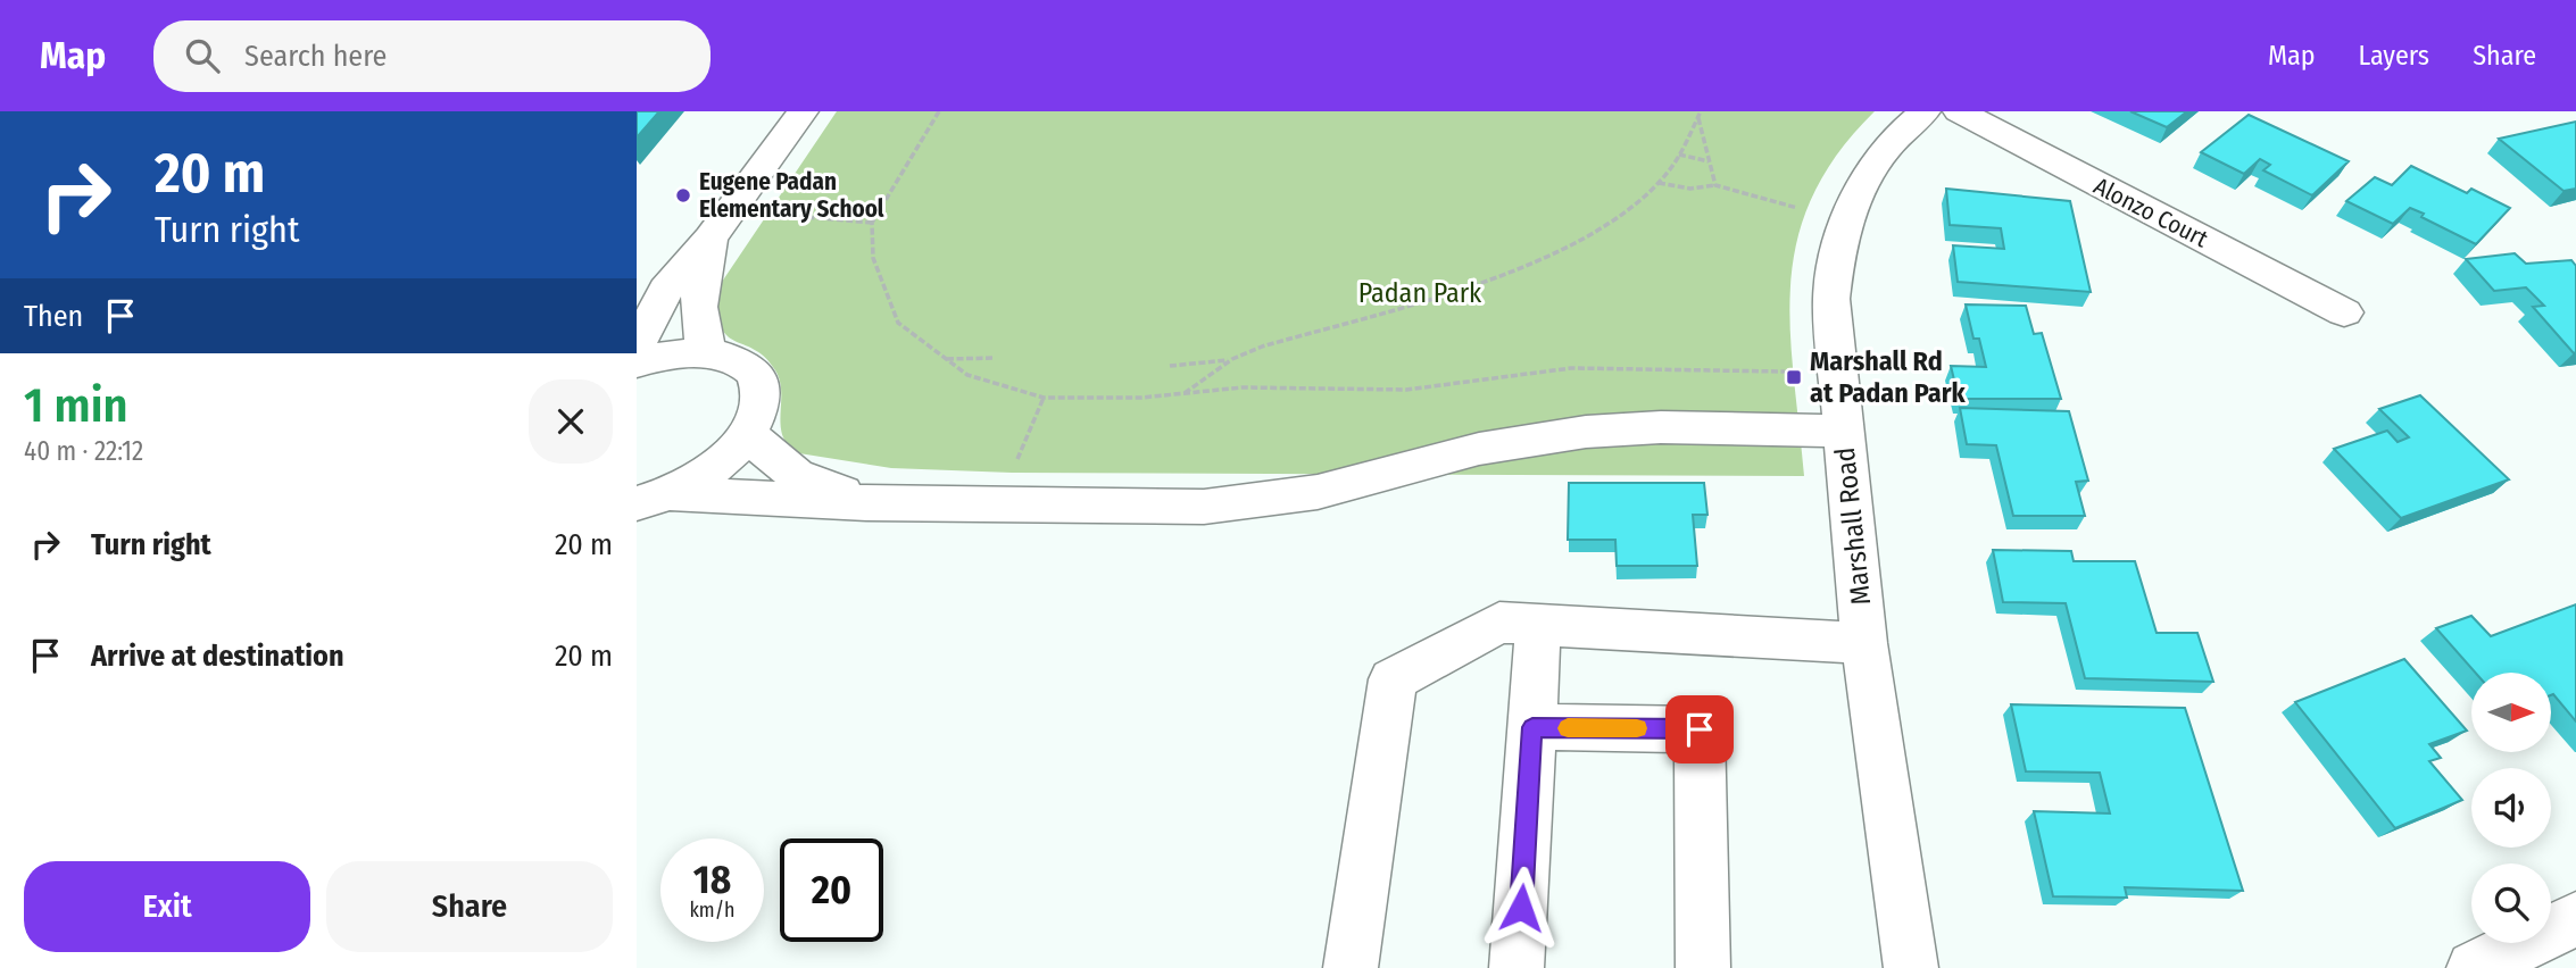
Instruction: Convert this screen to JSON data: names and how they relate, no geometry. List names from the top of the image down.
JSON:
{
  "streets": {
    "street": ["Alonzo Court", "Marshall Road"]
  },
  "parks": ["Padan Park"],
  "places": {
    "other": ["Eugene Padan Elementary School"],
    "transit": ["Marshall Rd at Padan Park"]
  },
  "north": "right",
  "page": {
    "header": "Map",
    "search": "Search here",
    "nav": ["Map", "Layers", "Share"],
    "turn": ["20 m", "Turn right"],
    "then": "Then",
    "heading": ["1 min", "40 m · 22:12"],
    "list": [
      {
        "name": "Turn right",
        "value": "20 m"
      },
      {
        "name": "Arrive at destination",
        "value": "20 m"
      }
    ],
    "speed": "18 km/h",
    "limit": "20",
    "buttons": ["Exit", "Share"]
  }
}
